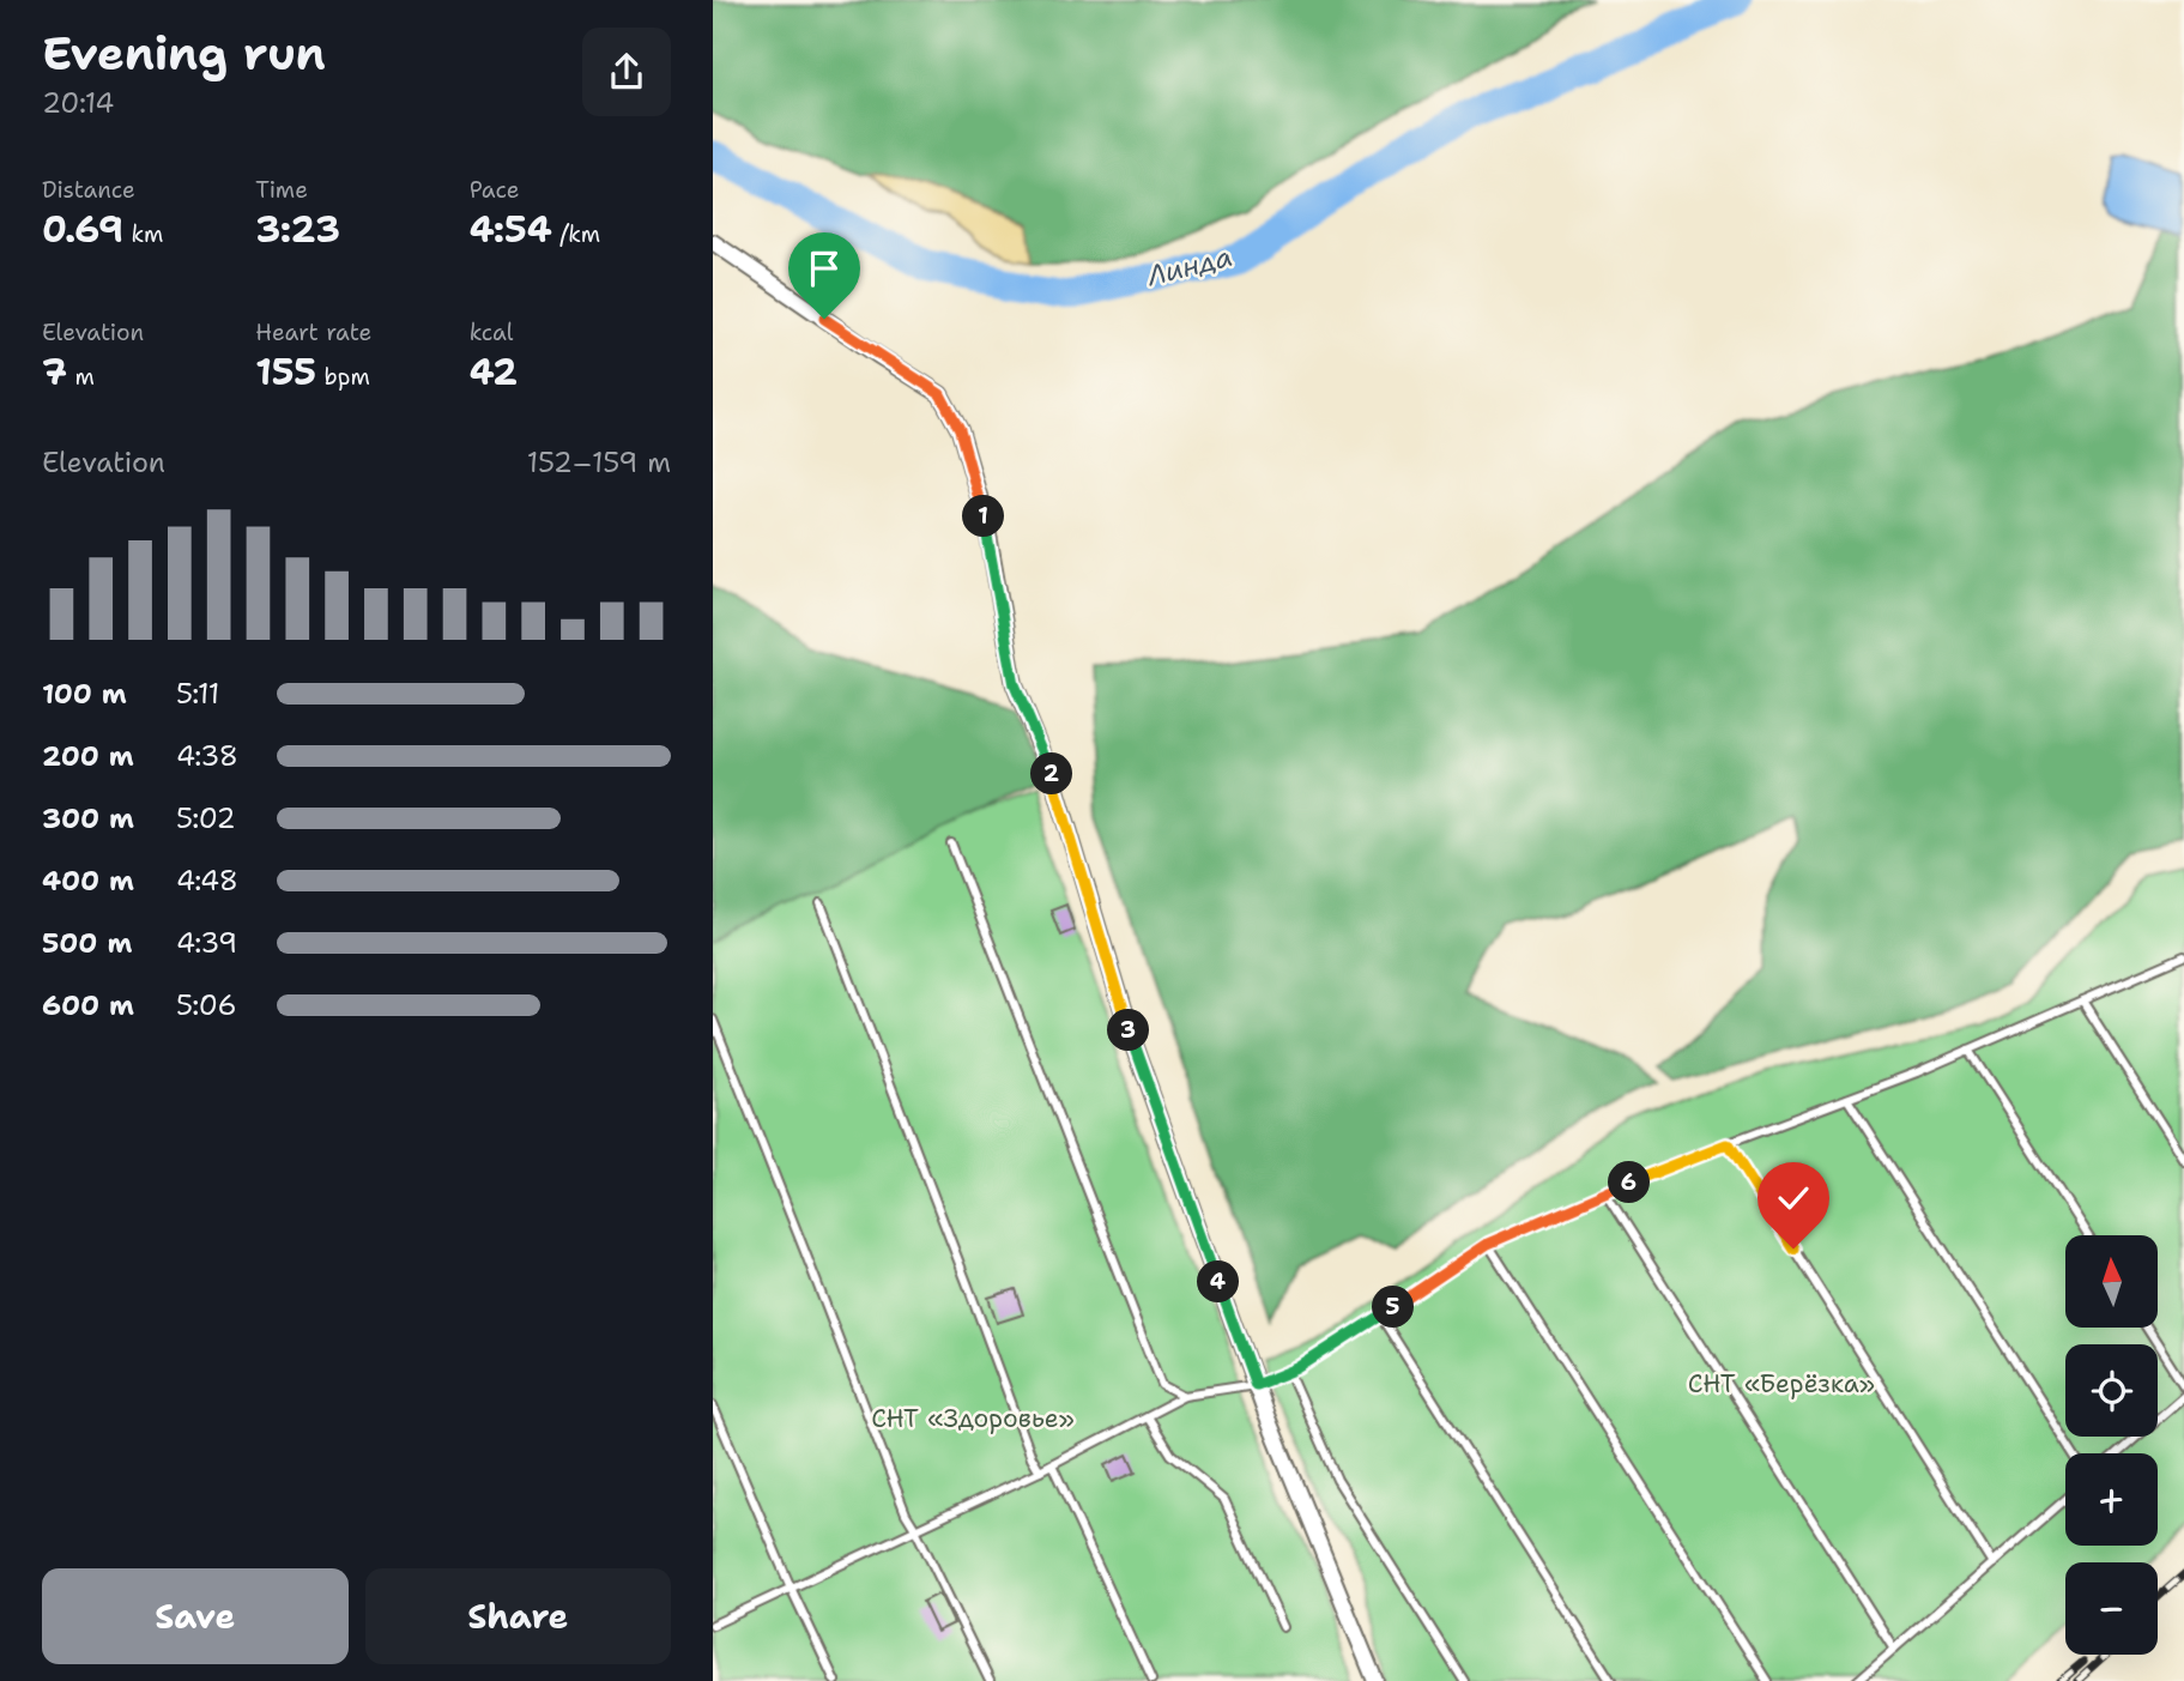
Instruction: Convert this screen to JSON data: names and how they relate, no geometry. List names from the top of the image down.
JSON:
{
  "water": ["Линда"],
  "parks": ["СНТ «Берёзка»", "СНТ «Здоровье»"],
  "north": "top",
  "page": {
    "heading": ["Evening run", "20:14"],
    "stats": [
      ["Distance", "0.69 km"],
      ["Time", "3:23"],
      ["Pace", "4:54 /km"],
      ["Elevation", "7 m"],
      ["Heart rate", "155 bpm"],
      ["kcal", "42"]
    ],
    "chart": ["Elevation", "152–159 m"],
    "pins": [
      "1",
      "2",
      "3",
      "6",
      "4",
      "5"
    ],
    "list": [
      {
        "name": "100 m",
        "note": "5:11"
      },
      {
        "name": "200 m",
        "note": "4:38"
      },
      {
        "name": "300 m",
        "note": "5:02"
      },
      {
        "name": "400 m",
        "note": "4:48"
      },
      {
        "name": "500 m",
        "note": "4:39"
      },
      {
        "name": "600 m",
        "note": "5:06"
      }
    ],
    "map_buttons": ["+", "−"],
    "buttons": ["Save", "Share"]
  }
}
